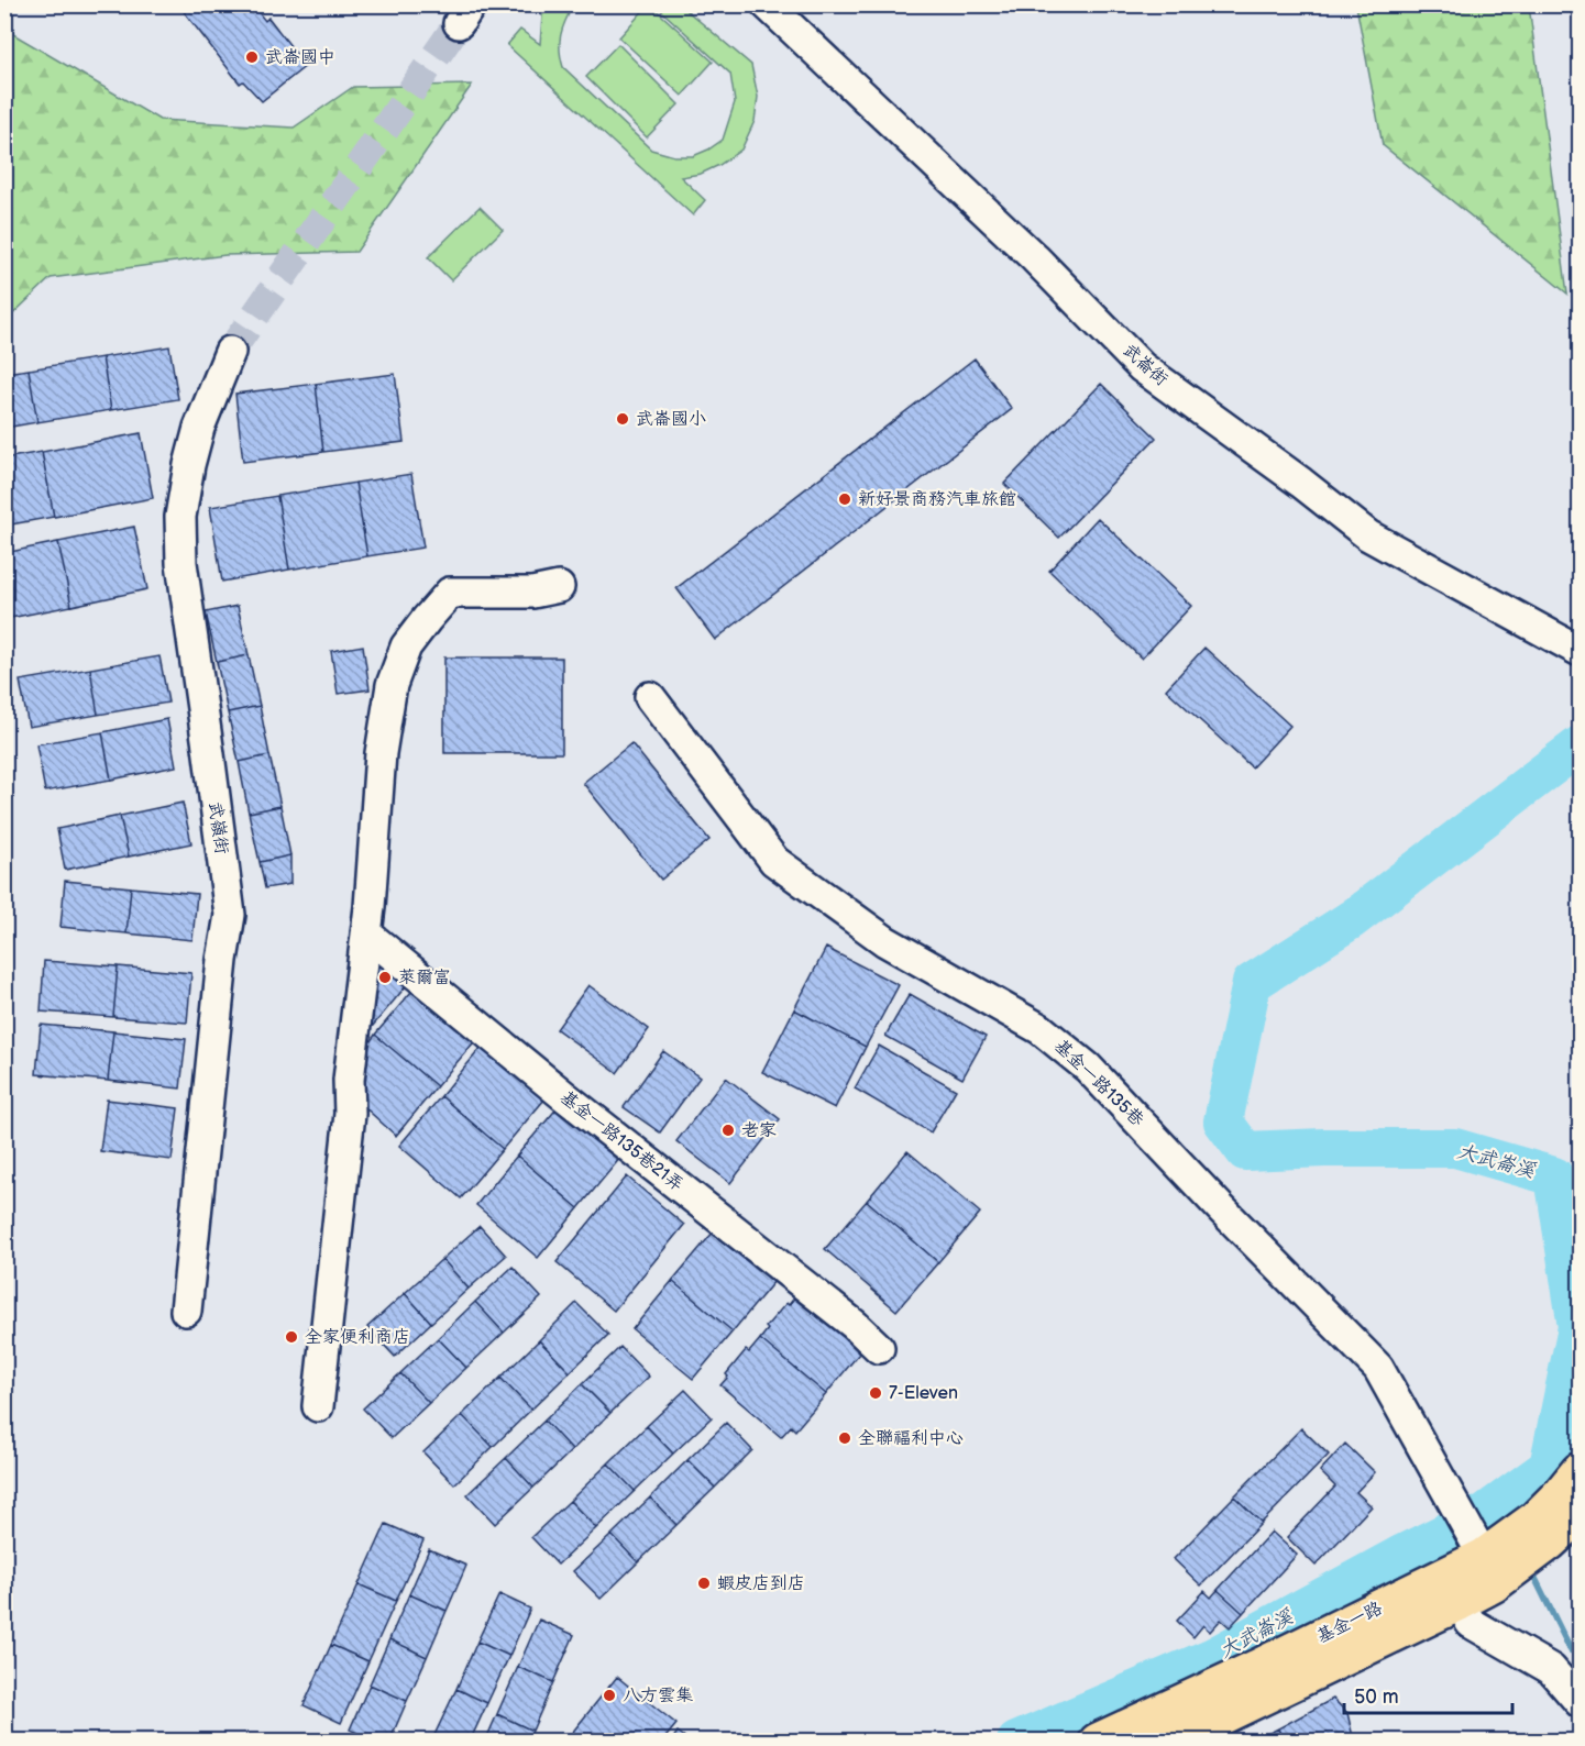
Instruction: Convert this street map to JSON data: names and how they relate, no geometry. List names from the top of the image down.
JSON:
{
  "streets": {
    "main road": ["基金一路"],
    "street": [
      "武崙街",
      "武嶺街",
      "基金一路135巷",
      "基金一路135巷21弄"
    ]
  },
  "crossings": [
    ["基金一路135巷", "基金一路"]
  ],
  "water": ["大武崙溪"],
  "places": [
    "武崙國中",
    "武崙國小",
    "新好景商務汽車旅館",
    "萊爾富",
    "老家",
    "全家便利商店",
    "7-Eleven",
    "全聯福利中心",
    "蝦皮店到店",
    "八方雲集"
  ],
  "scale_bar": "50 m"
}
